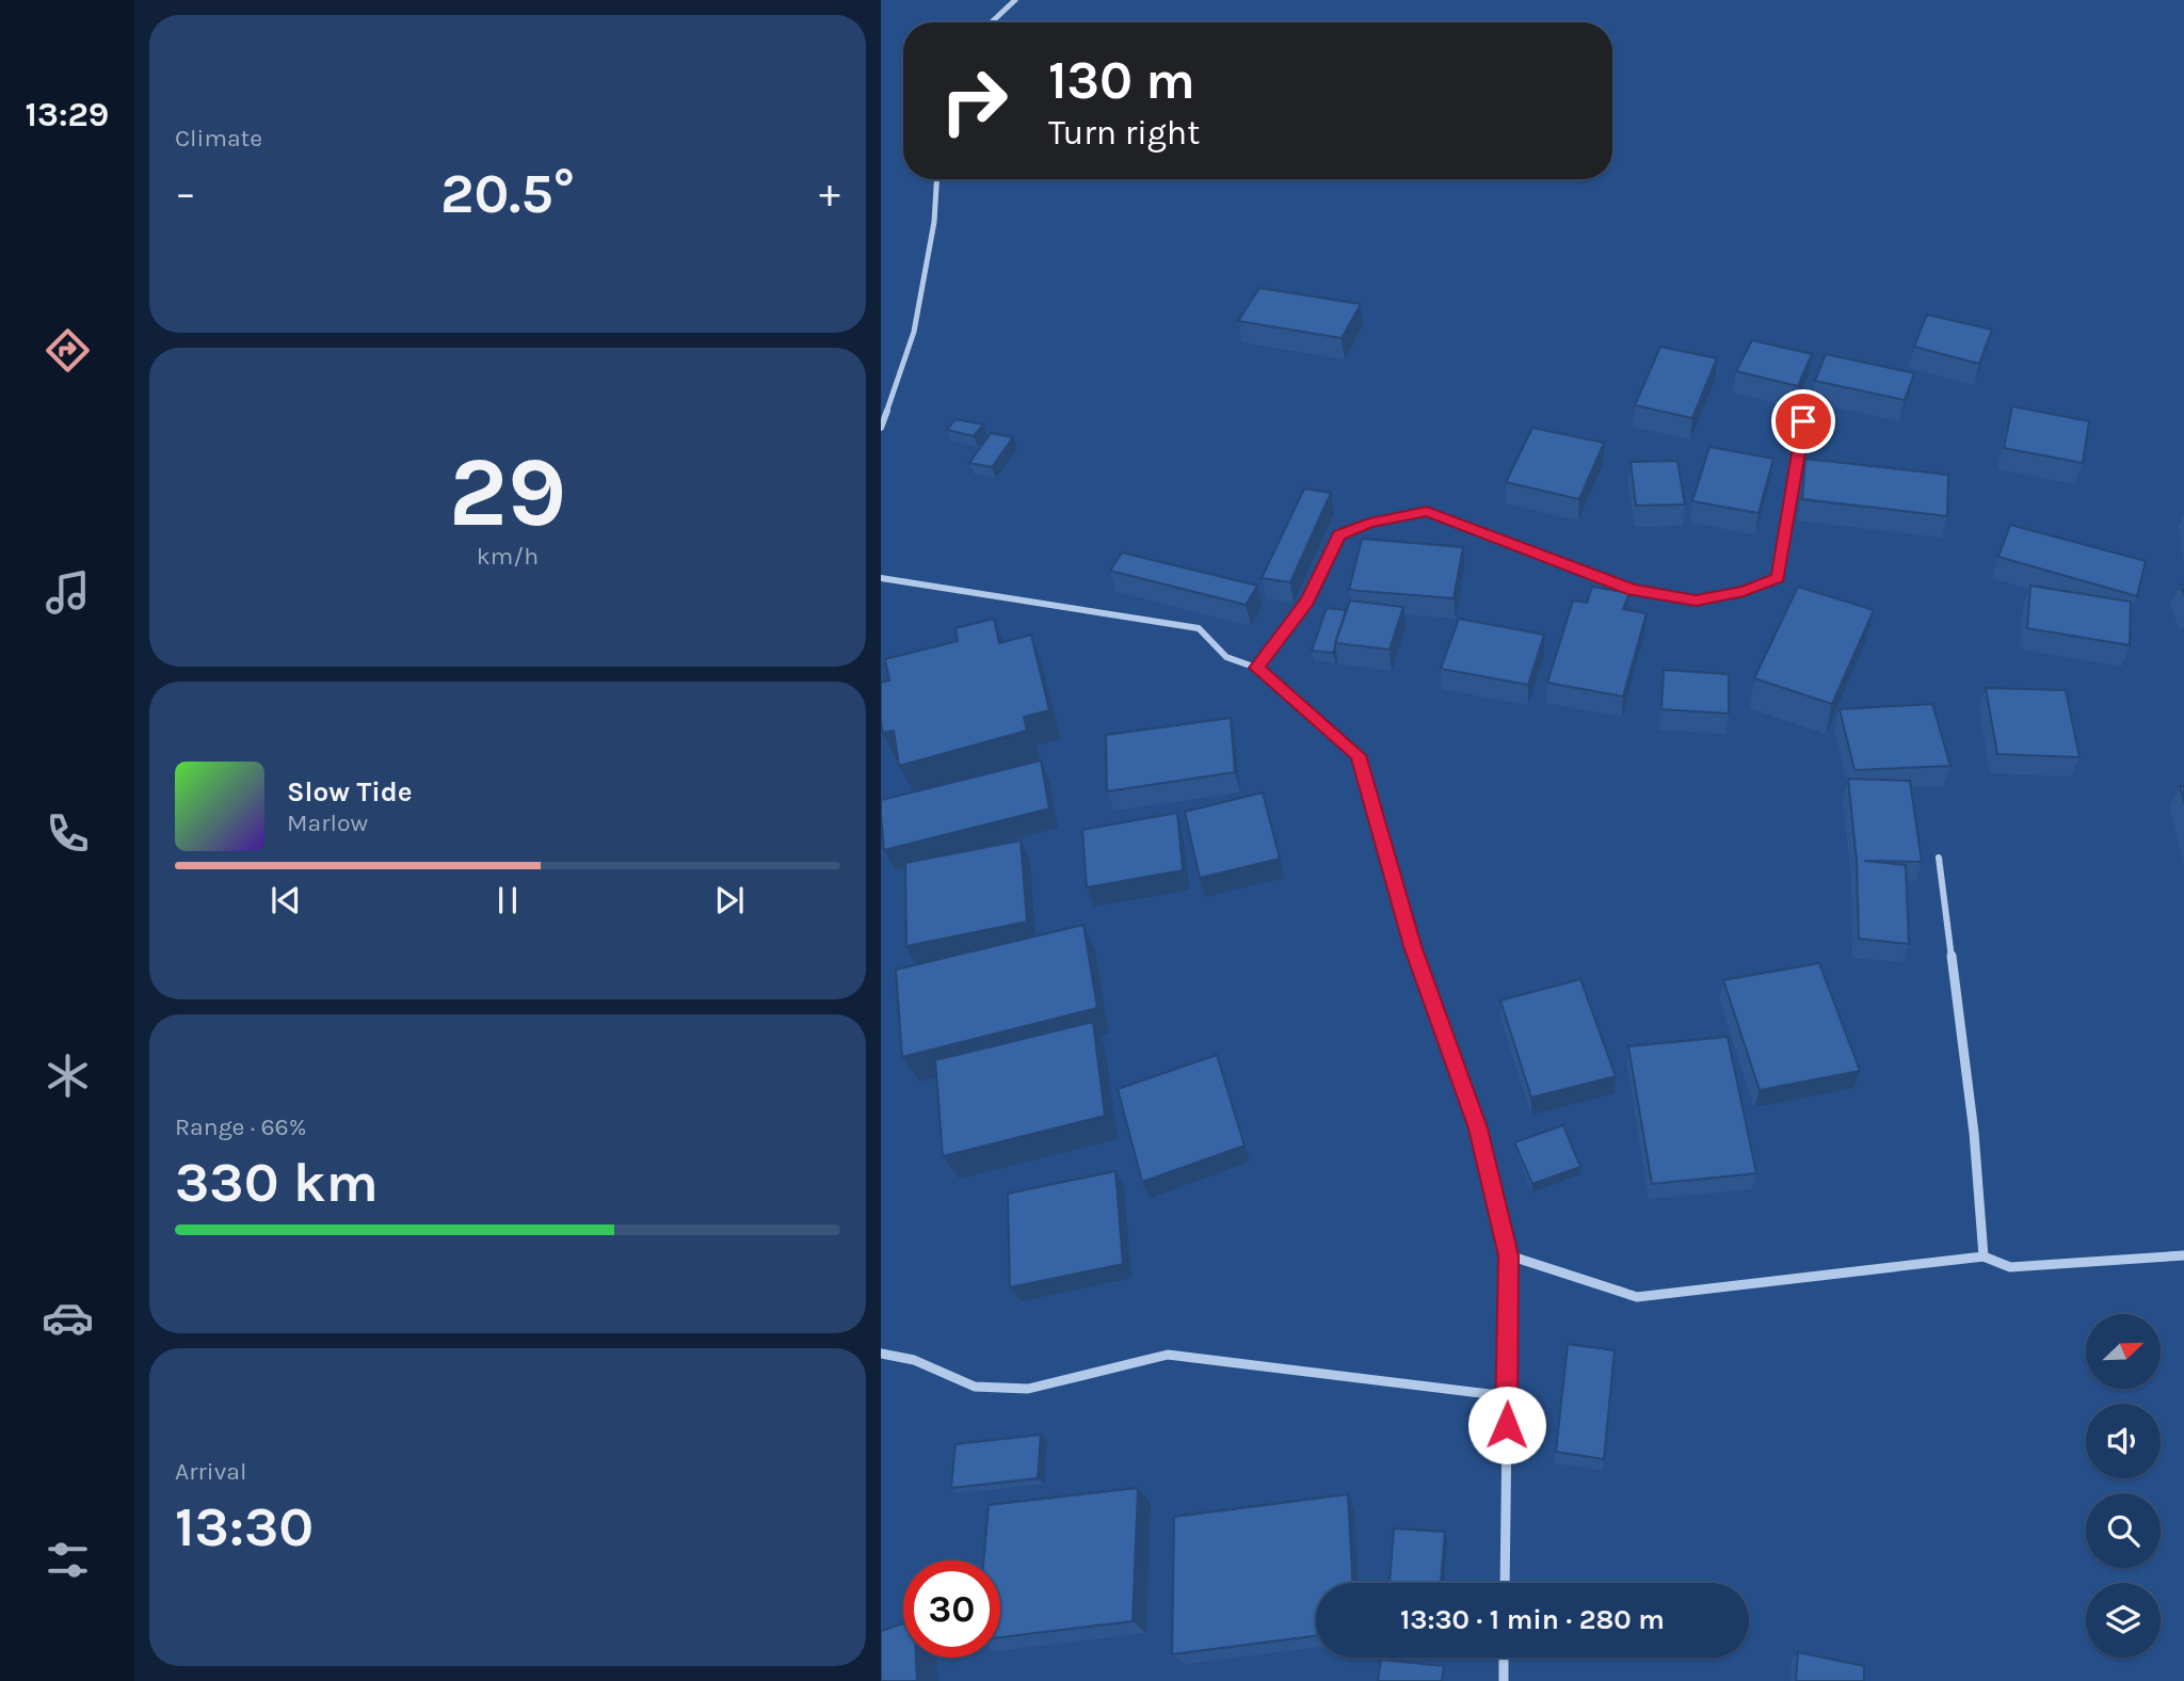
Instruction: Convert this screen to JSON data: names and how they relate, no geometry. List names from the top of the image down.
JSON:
{
  "north": "top right",
  "page": {
    "tabs": "13:29",
    "tile": [
      "Climate",
      ["29", "km/h"],
      ["Range · 66%", "330 km"],
      ["Arrival", "13:30"]
    ],
    "turn": ["130 m", "Turn right"],
    "heat": ["−", "20.5°", "+"],
    "song": ["Slow Tide", "Marlow"],
    "limit": "30",
    "trip": "13:30 · 1 min · 280 m"
  }
}
